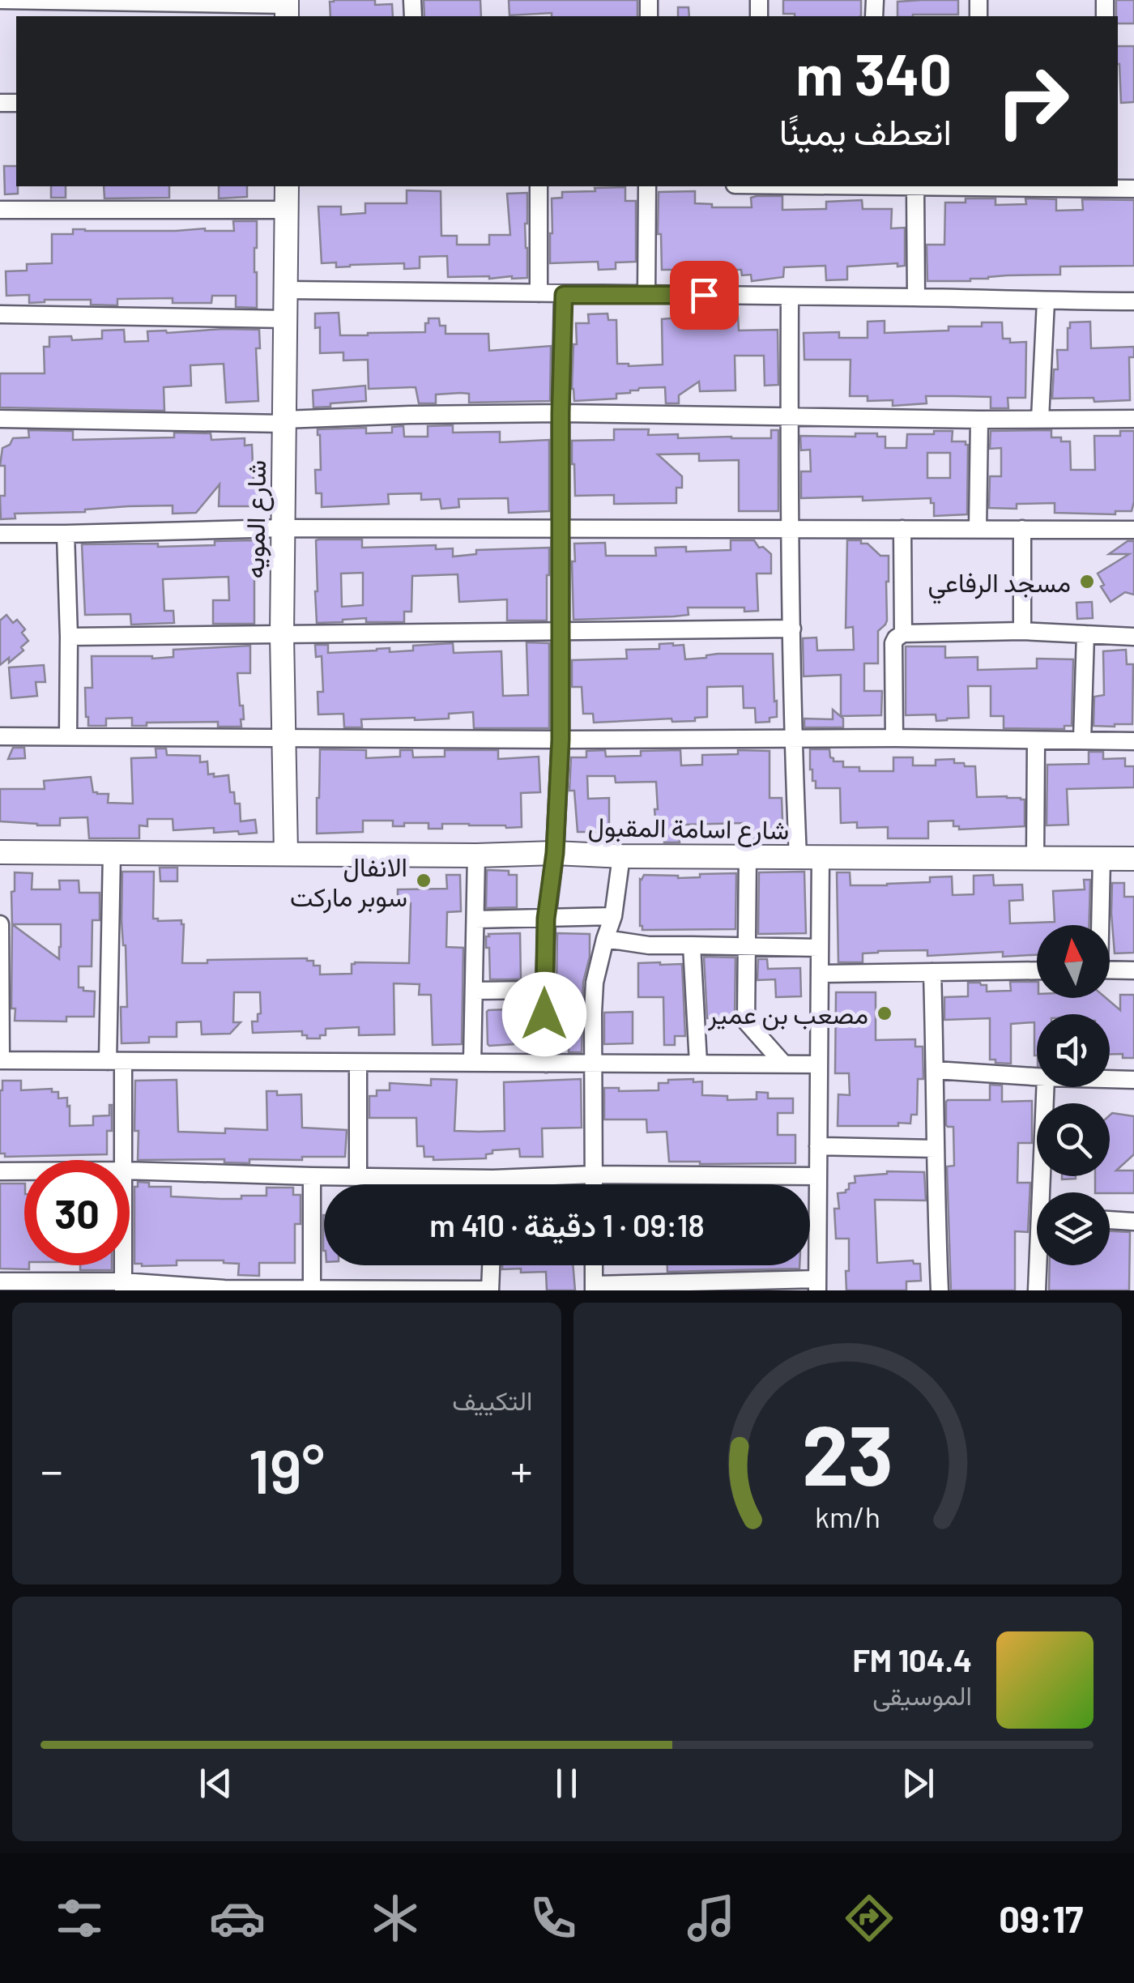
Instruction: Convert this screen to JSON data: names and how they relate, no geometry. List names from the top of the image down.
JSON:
{
  "streets": {
    "street": ["شارع المويه", "شارع اسامة المقبول"]
  },
  "crossings": [
    ["شارع المويه", "شارع اسامة المقبول"]
  ],
  "places": ["مسجد الرفاعي", "الانفال سوبر ماركت", "مصعب بن عمير"],
  "north": "top",
  "page": {
    "turn": ["340 m", "انعطف يمينًا"],
    "limit": "30",
    "trip": "09:18 · 1 دقيقة · 410 m",
    "tile": "التكييف",
    "heat": ["−", "19°", "+"],
    "song": ["104.4 FM", "الموسيقى"],
    "tabs": "09:17",
    "gauge": ["23", "km/h"]
  }
}
